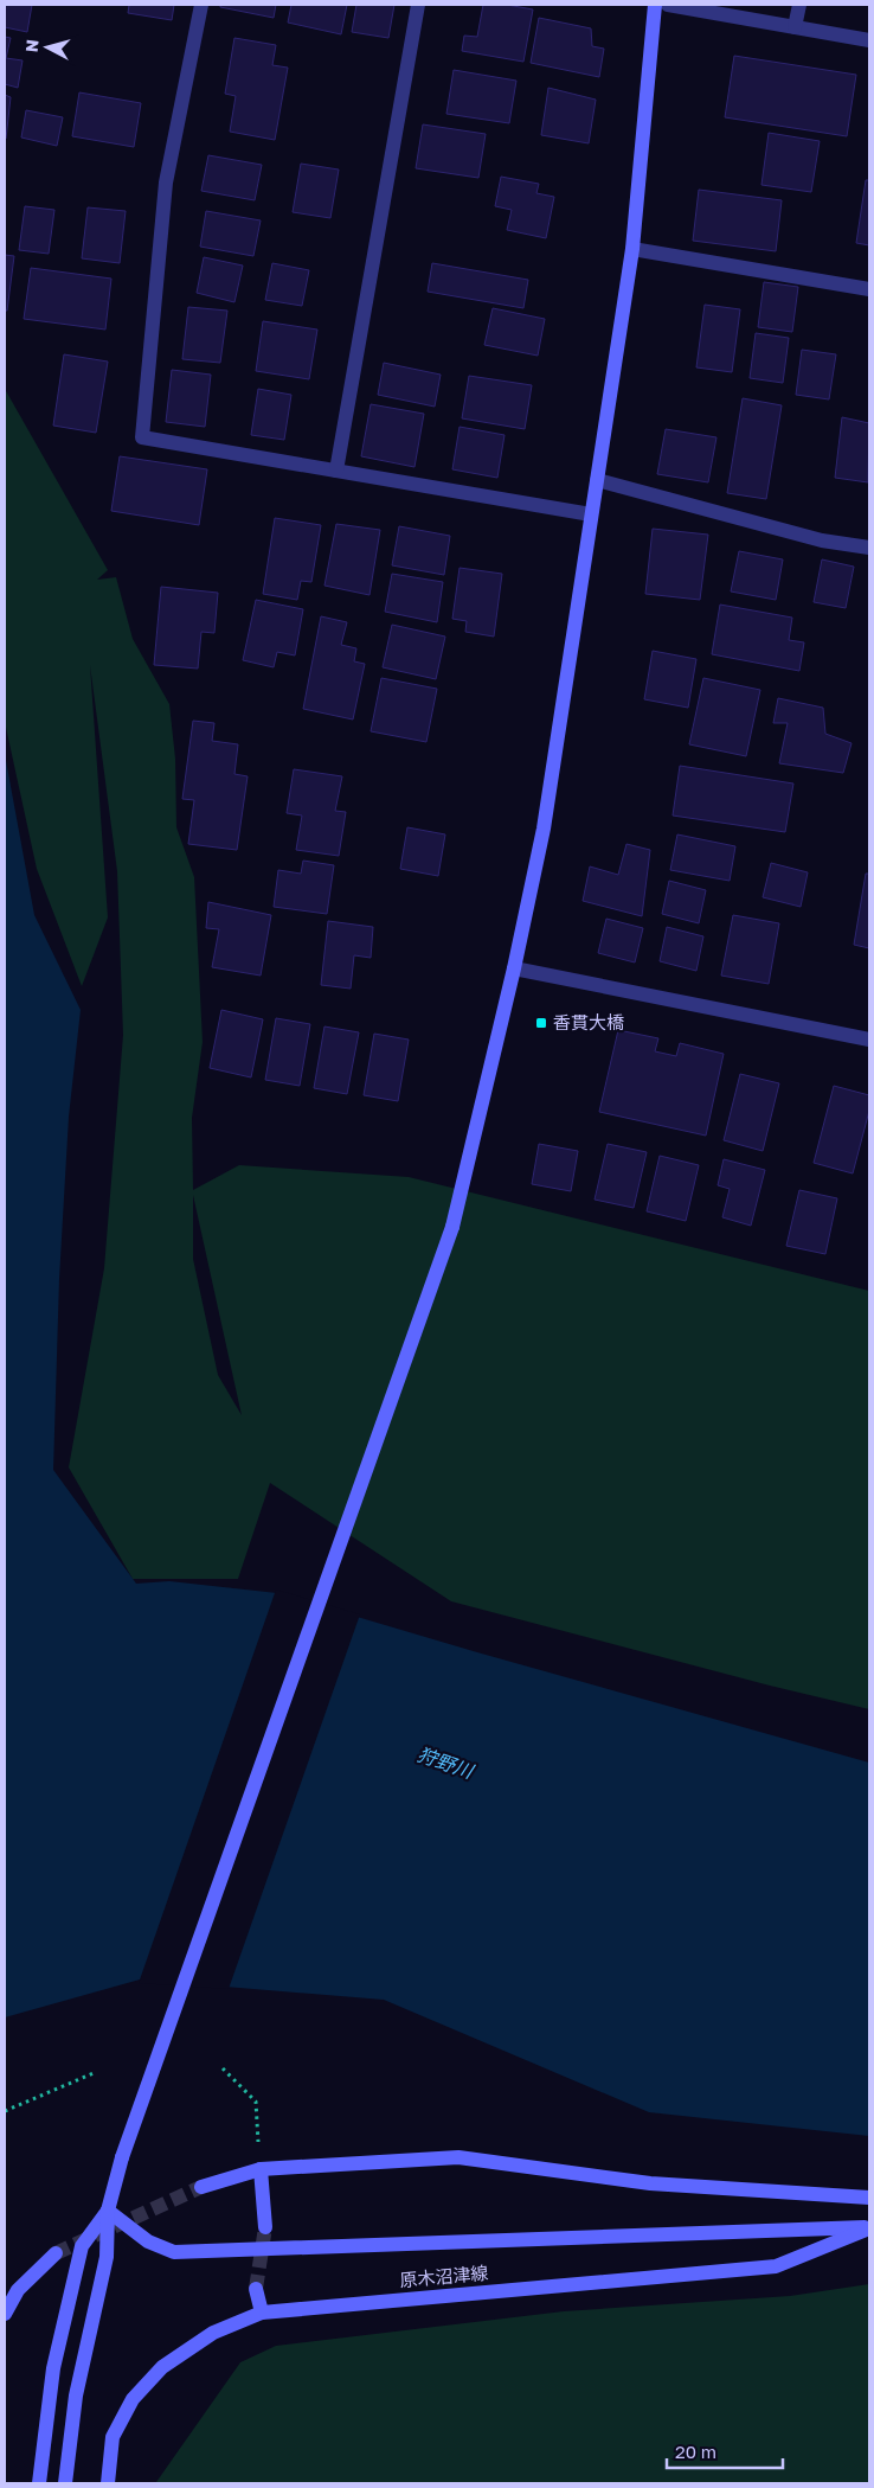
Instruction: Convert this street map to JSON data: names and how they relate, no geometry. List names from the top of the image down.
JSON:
{
  "streets": {
    "main road": ["原木沼津線"]
  },
  "water": ["狩野川"],
  "places": {
    "transit": ["香貫大橋"]
  },
  "scale_bar": "20 m",
  "north": "left"
}
